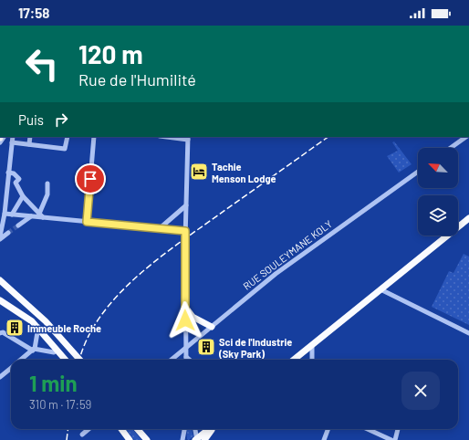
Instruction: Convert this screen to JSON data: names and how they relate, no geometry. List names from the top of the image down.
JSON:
{
  "streets": {
    "street": ["RUE SOULEYMANE KOLY"]
  },
  "places": {
    "hotel": ["Tachie Menson Lodge"],
    "building": ["Immeuble Roche", "Sci de l'Industrie (Sky Park)"]
  },
  "north": "top left",
  "page": {
    "status": "17:58",
    "turn": ["120 m", "Rue de l'Humilité"],
    "then": "Puis",
    "heading": ["1 min", "310 m · 17:59"]
  }
}
